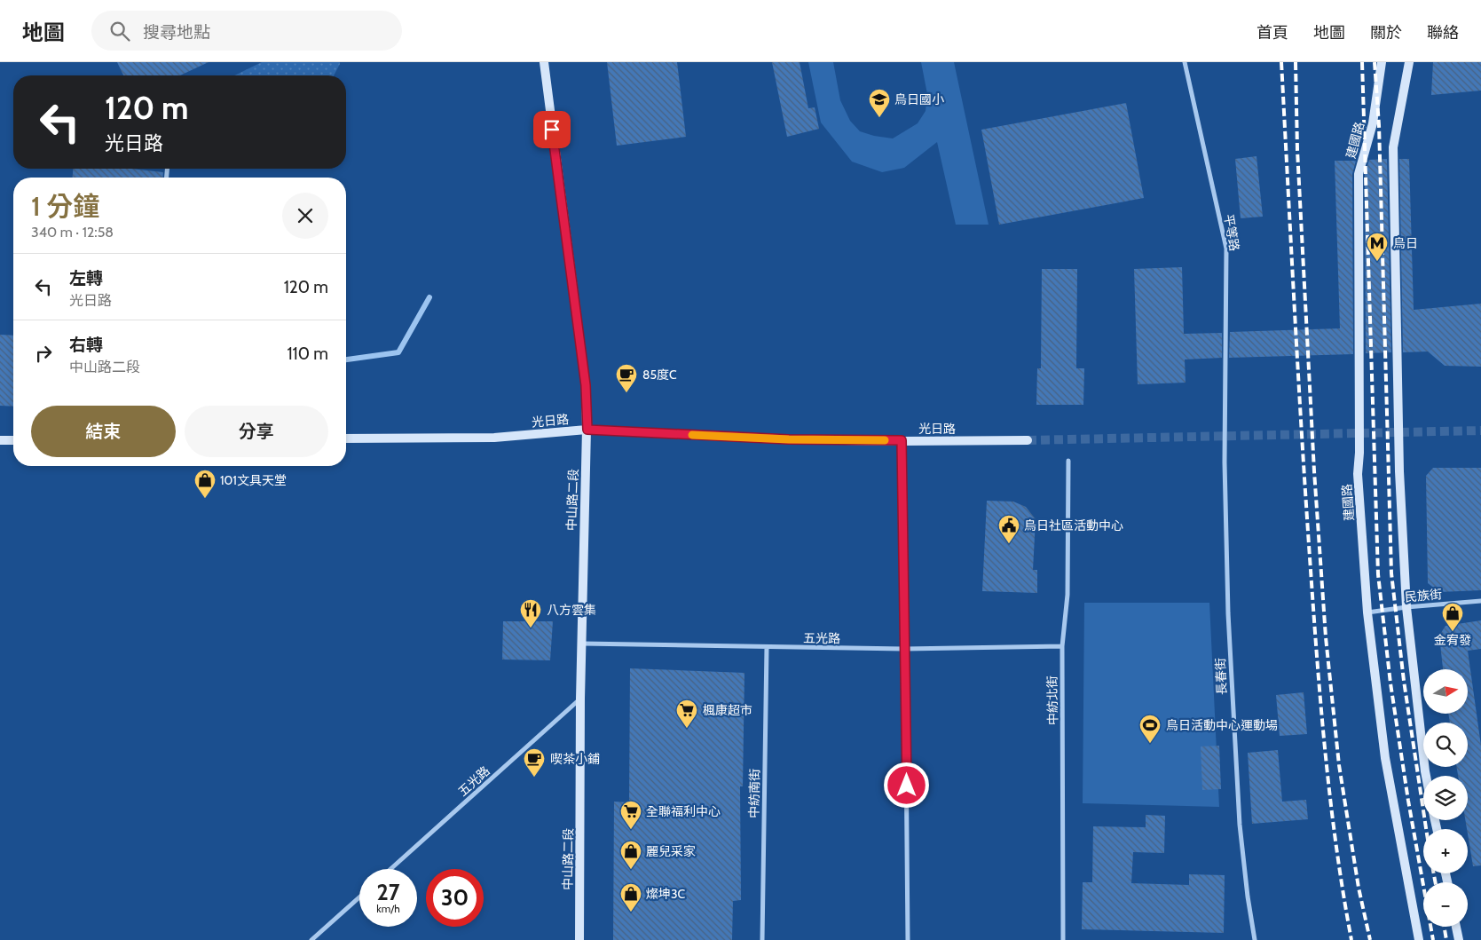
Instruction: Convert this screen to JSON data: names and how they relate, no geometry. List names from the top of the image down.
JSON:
{
  "streets": {
    "main road": ["建國路", "光日路", "中山路二段"],
    "street": [
      "平等路",
      "民族街",
      "五光路",
      "長春街",
      "中紡北街",
      "中紡南街"
    ]
  },
  "crossings": [
    ["建國路", "民族街"],
    ["平等路", "長春街"],
    ["光日路", "中山路二段"],
    ["中山路二段", "五光路"],
    ["五光路", "中紡北街"],
    ["五光路", "中紡南街"]
  ],
  "places": {
    "school or university": ["烏日國小"],
    "metro station": ["烏日"],
    "cafe": ["85度C", "喫茶小鋪"],
    "shop": [
      "101文具天堂",
      "金宥發",
      "麗兒采家",
      "燦坤3C"
    ],
    "public building": ["烏日社區活動中心"],
    "restaurant": ["八方雲集"],
    "supermarket": ["楓康超市", "全聯福利中心"],
    "sports": ["烏日活動中心運動場"]
  },
  "north": "right",
  "page": {
    "header": "地圖",
    "search": "搜尋地點",
    "nav": [
      "首頁",
      "地圖",
      "關於",
      "聯絡"
    ],
    "turn": ["120 m", "光日路"],
    "heading": ["1 分鐘", "340 m · 12:58"],
    "list": [
      {
        "name": "左轉",
        "note": "光日路",
        "value": "120 m"
      },
      {
        "name": "右轉",
        "note": "中山路二段",
        "value": "110 m"
      }
    ],
    "buttons": ["結束", "分享"],
    "map_buttons": ["+", "−"],
    "speed": "27 km/h",
    "limit": "30"
  }
}
